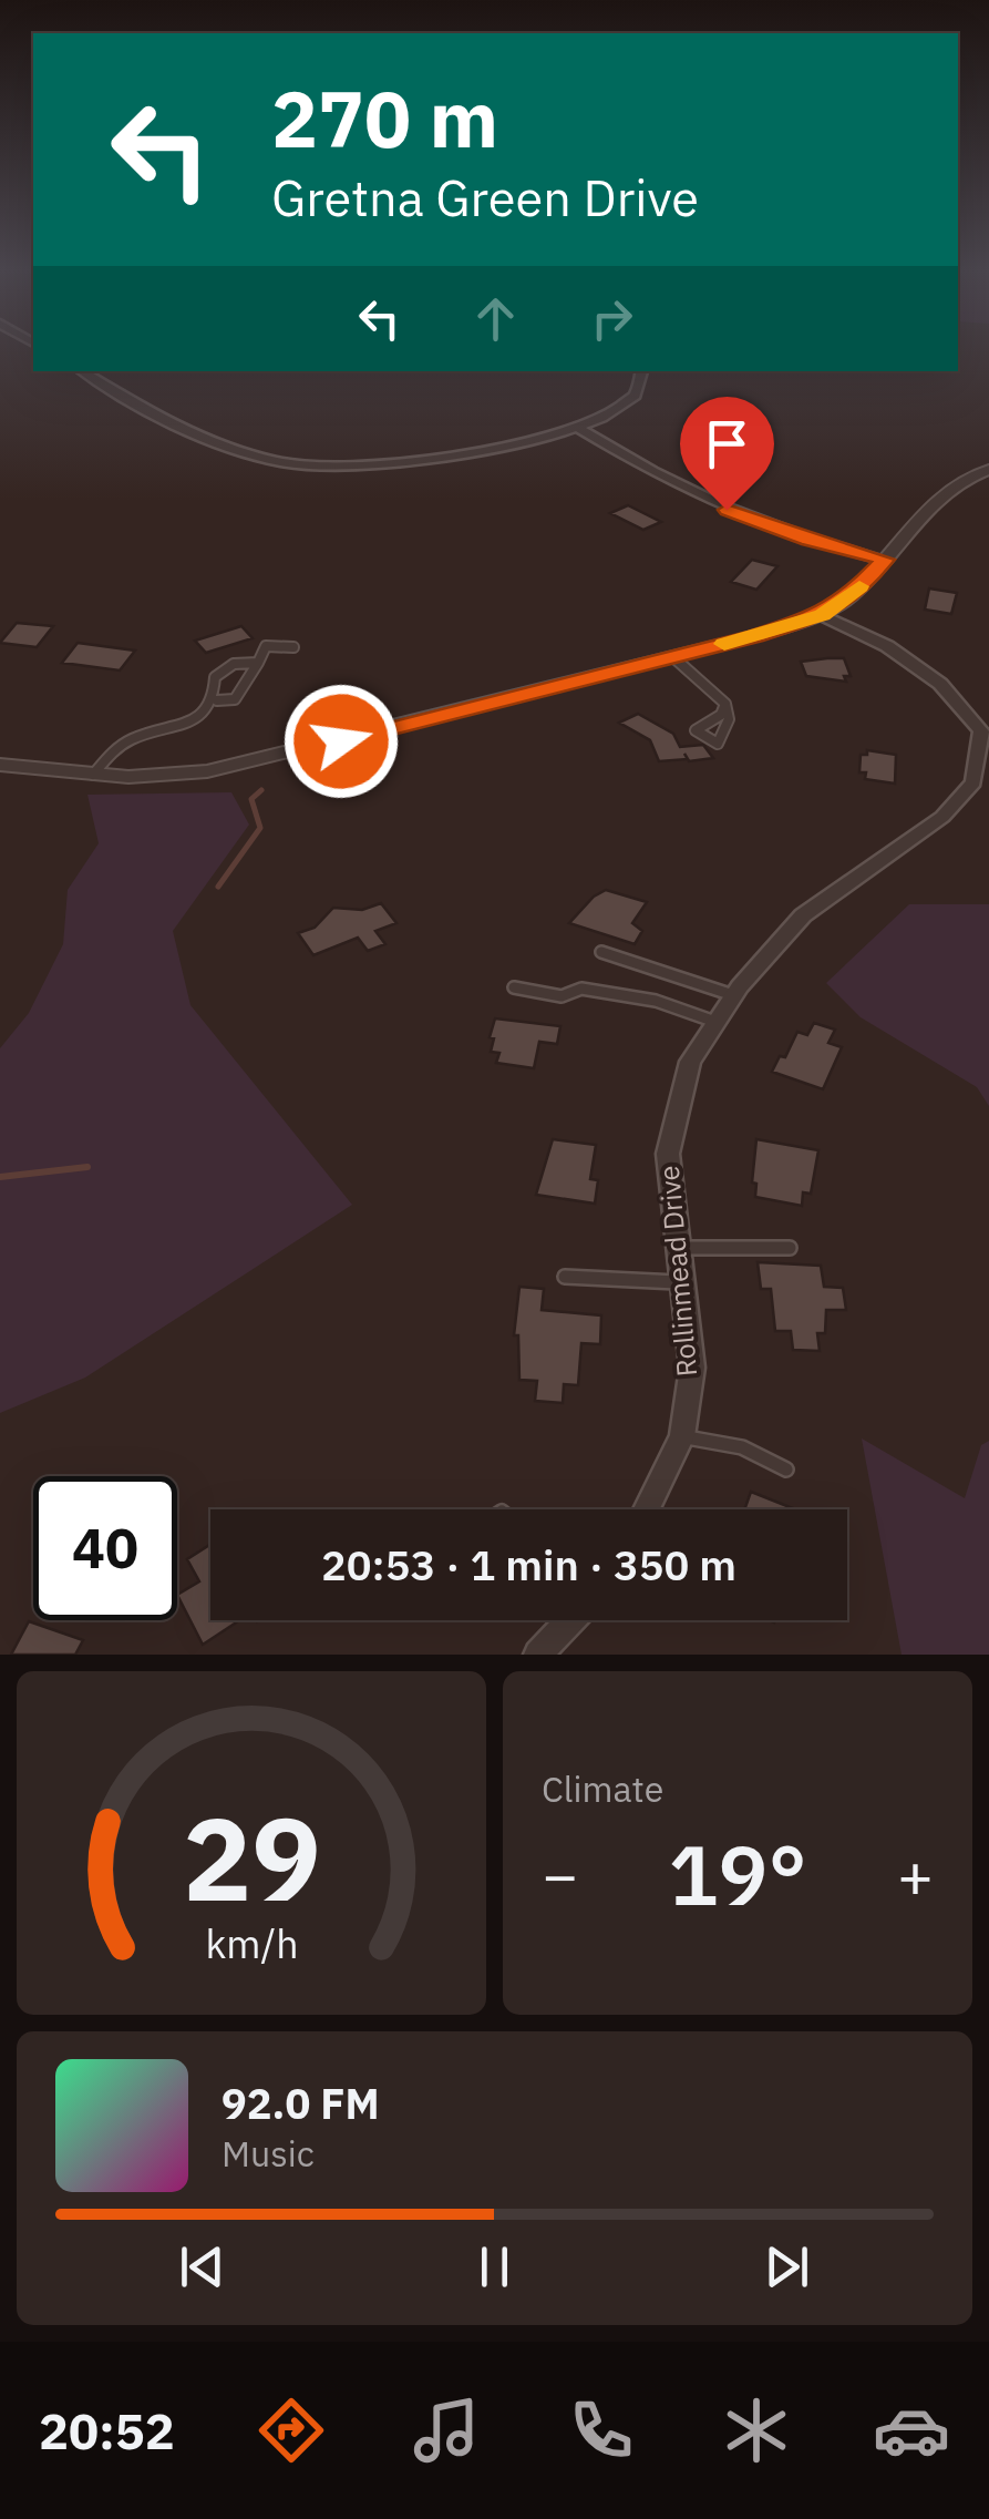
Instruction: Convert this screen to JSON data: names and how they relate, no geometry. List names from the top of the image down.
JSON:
{
  "streets": {
    "street": ["Rollinmead Drive"]
  },
  "page": {
    "turn": ["270 m", "Gretna Green Drive"],
    "limit": "40",
    "trip": "20:53 · 1 min · 350 m",
    "tile": "Climate",
    "heat": ["−", "19°", "+"],
    "song": ["92.0 FM", "Music"],
    "tabs": "20:52",
    "gauge": ["29", "km/h"]
  }
}
